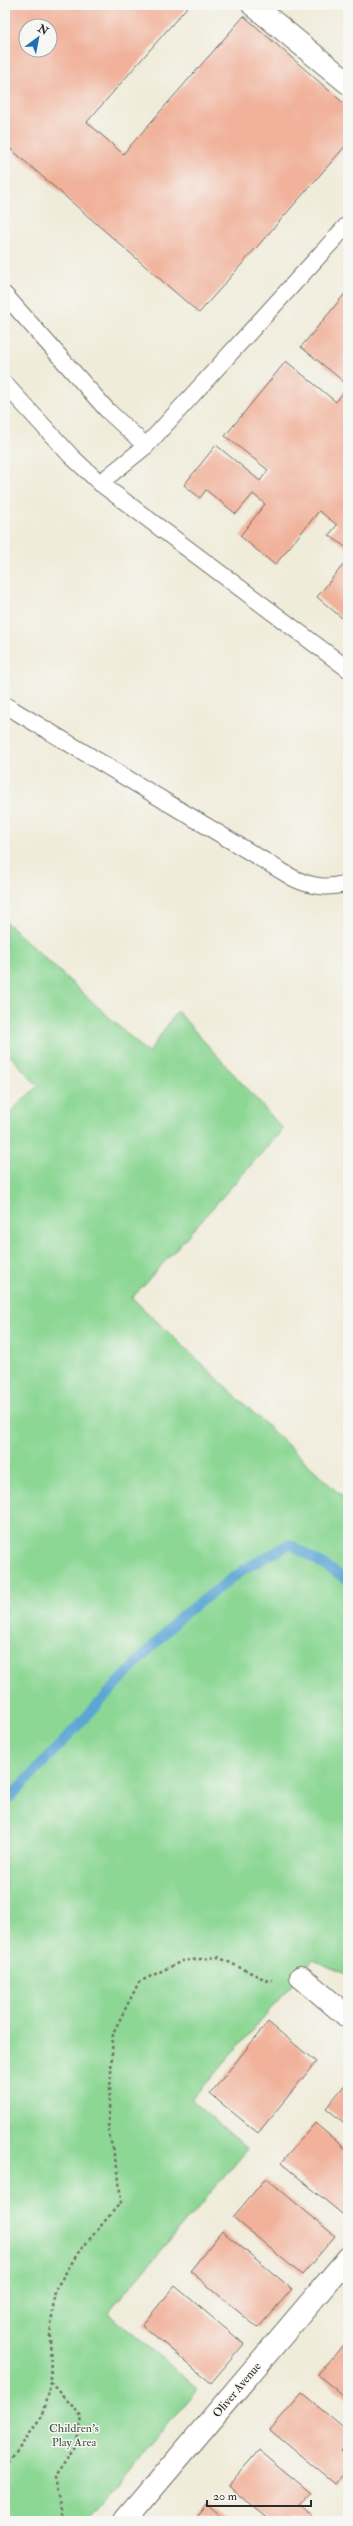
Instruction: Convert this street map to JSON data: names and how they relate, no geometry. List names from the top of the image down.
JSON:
{
  "streets": {
    "street": ["Oliver Avenue"]
  },
  "parks": ["Children's Play Area"],
  "scale_bar": "20 m",
  "north": "top right"
}
